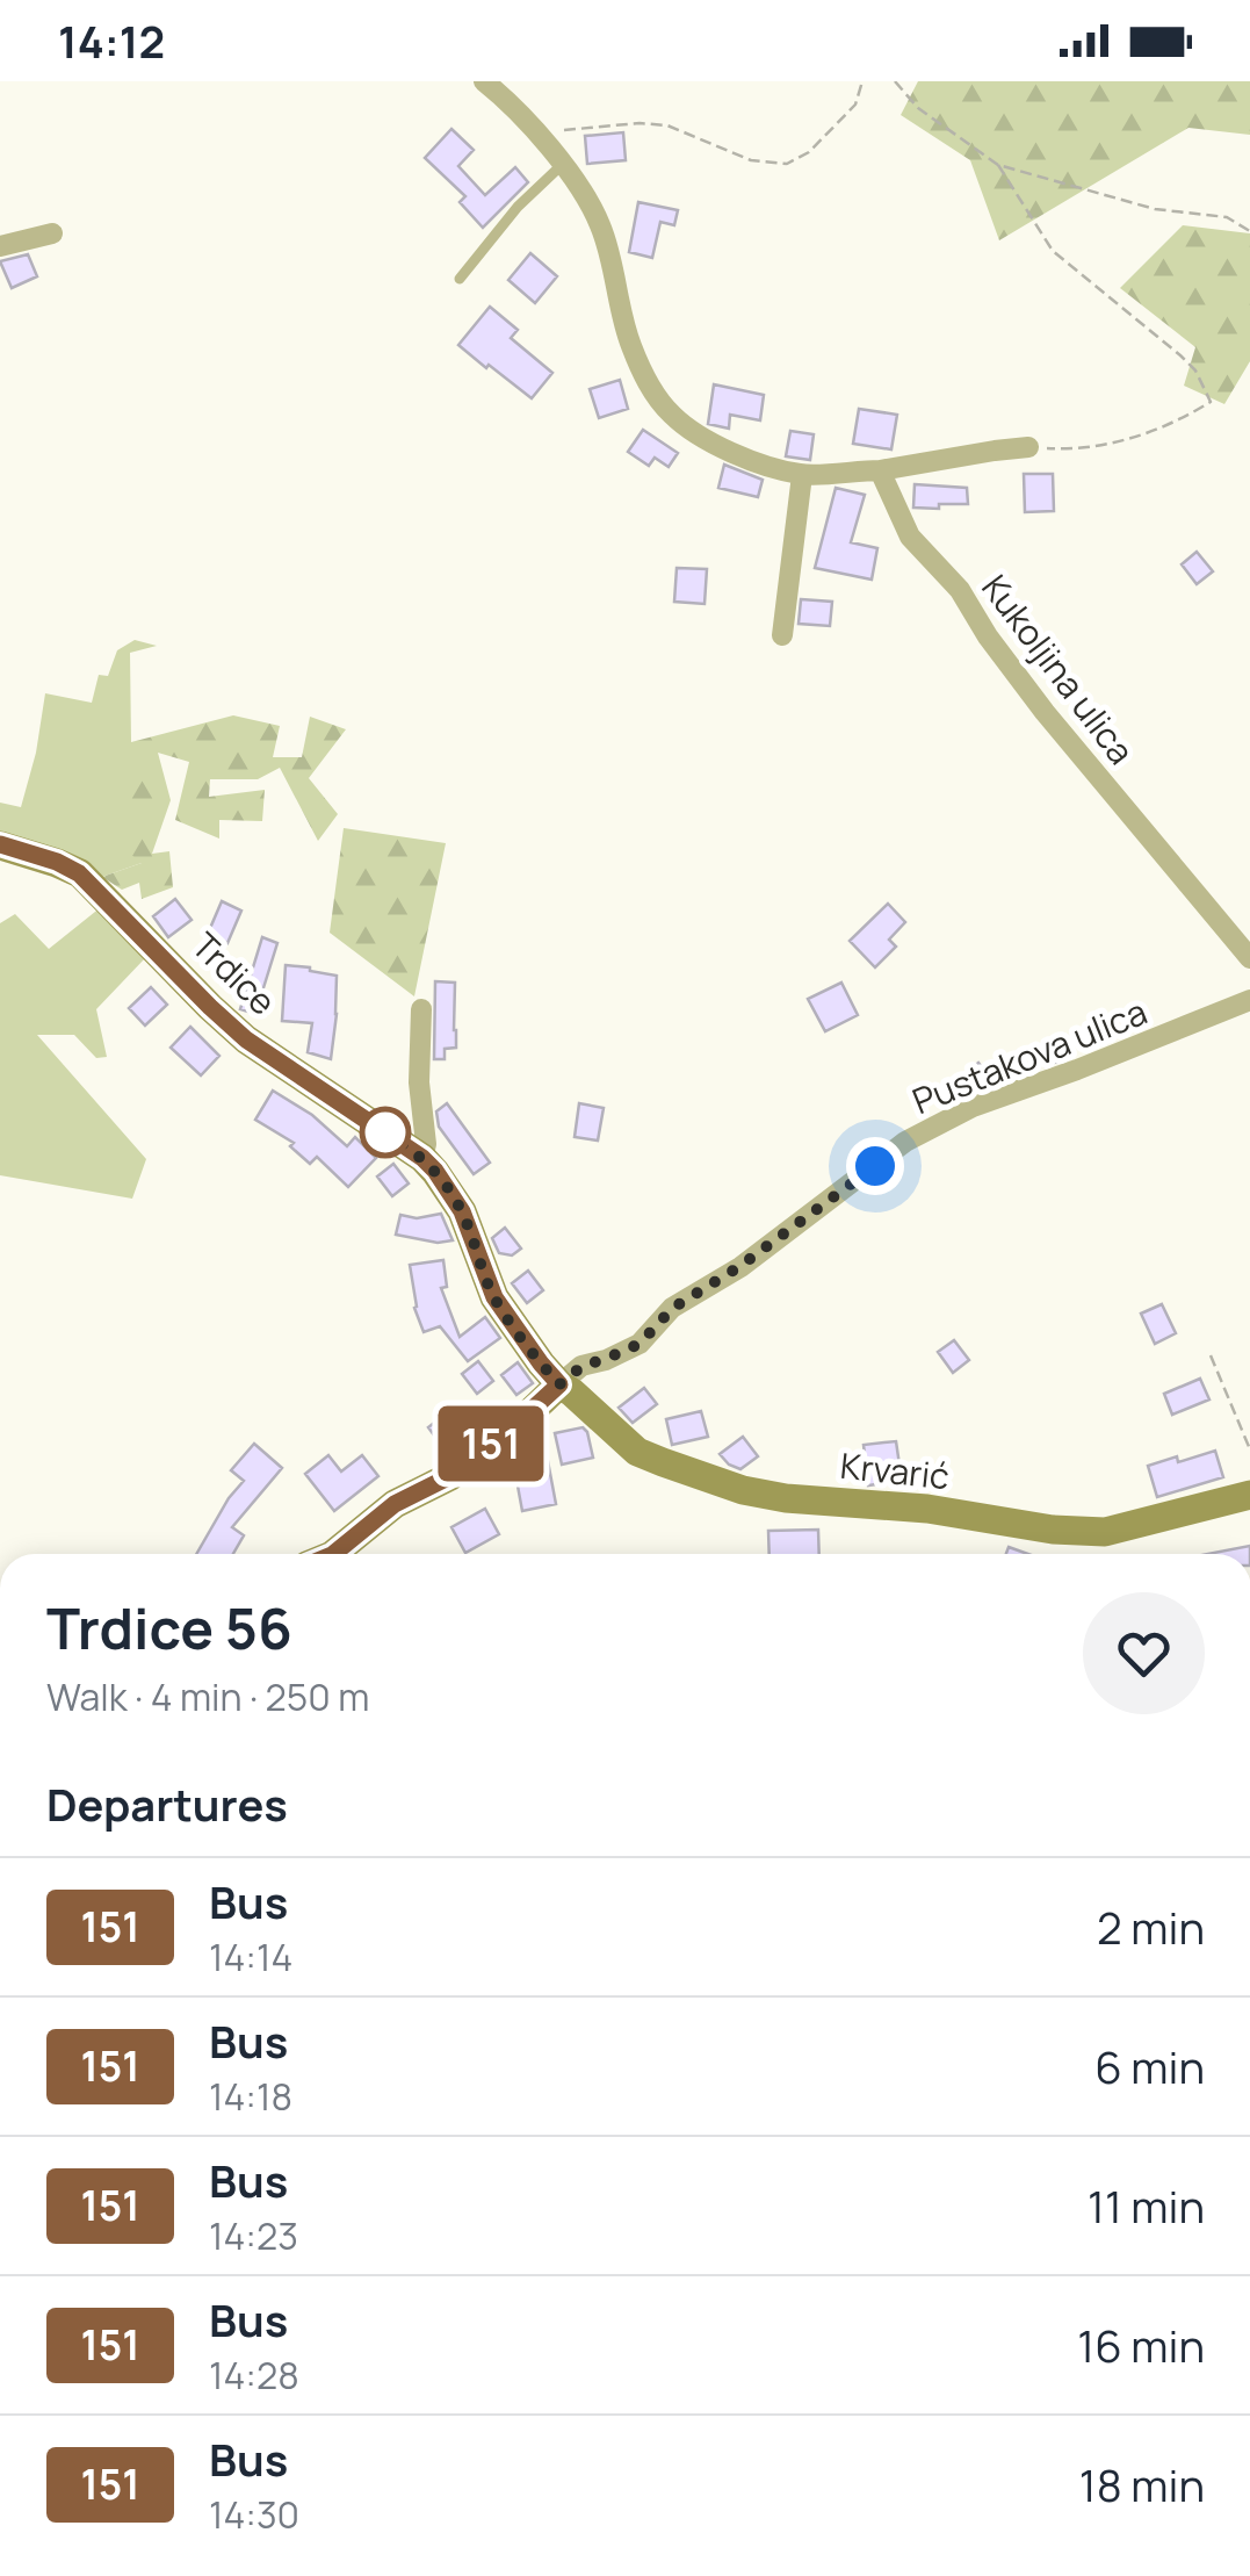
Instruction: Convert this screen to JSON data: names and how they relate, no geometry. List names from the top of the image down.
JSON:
{
  "streets": {
    "street": [
      "Kukoljina ulica",
      "Trdice",
      "Pustakova ulica",
      "Krvarić"
    ]
  },
  "crossings": [
    ["Trdice", "Pustakova ulica"],
    ["Trdice", "Krvarić"],
    ["Pustakova ulica", "Krvarić"]
  ],
  "lines": ["bus line 151"],
  "page": {
    "status": "14:12",
    "on_map": "151",
    "heading": [
      ["Trdice 56", "Walk · 4 min · 250 m"],
      "Departures"
    ],
    "list": [
      {
        "mark": "151",
        "name": "Bus",
        "note": "14:14",
        "value": "2 min"
      },
      {
        "mark": "151",
        "name": "Bus",
        "note": "14:18",
        "value": "6 min"
      },
      {
        "mark": "151",
        "name": "Bus",
        "note": "14:23",
        "value": "11 min"
      },
      {
        "mark": "151",
        "name": "Bus",
        "note": "14:28",
        "value": "16 min"
      },
      {
        "mark": "151",
        "name": "Bus",
        "note": "14:30",
        "value": "18 min"
      }
    ]
  }
}
